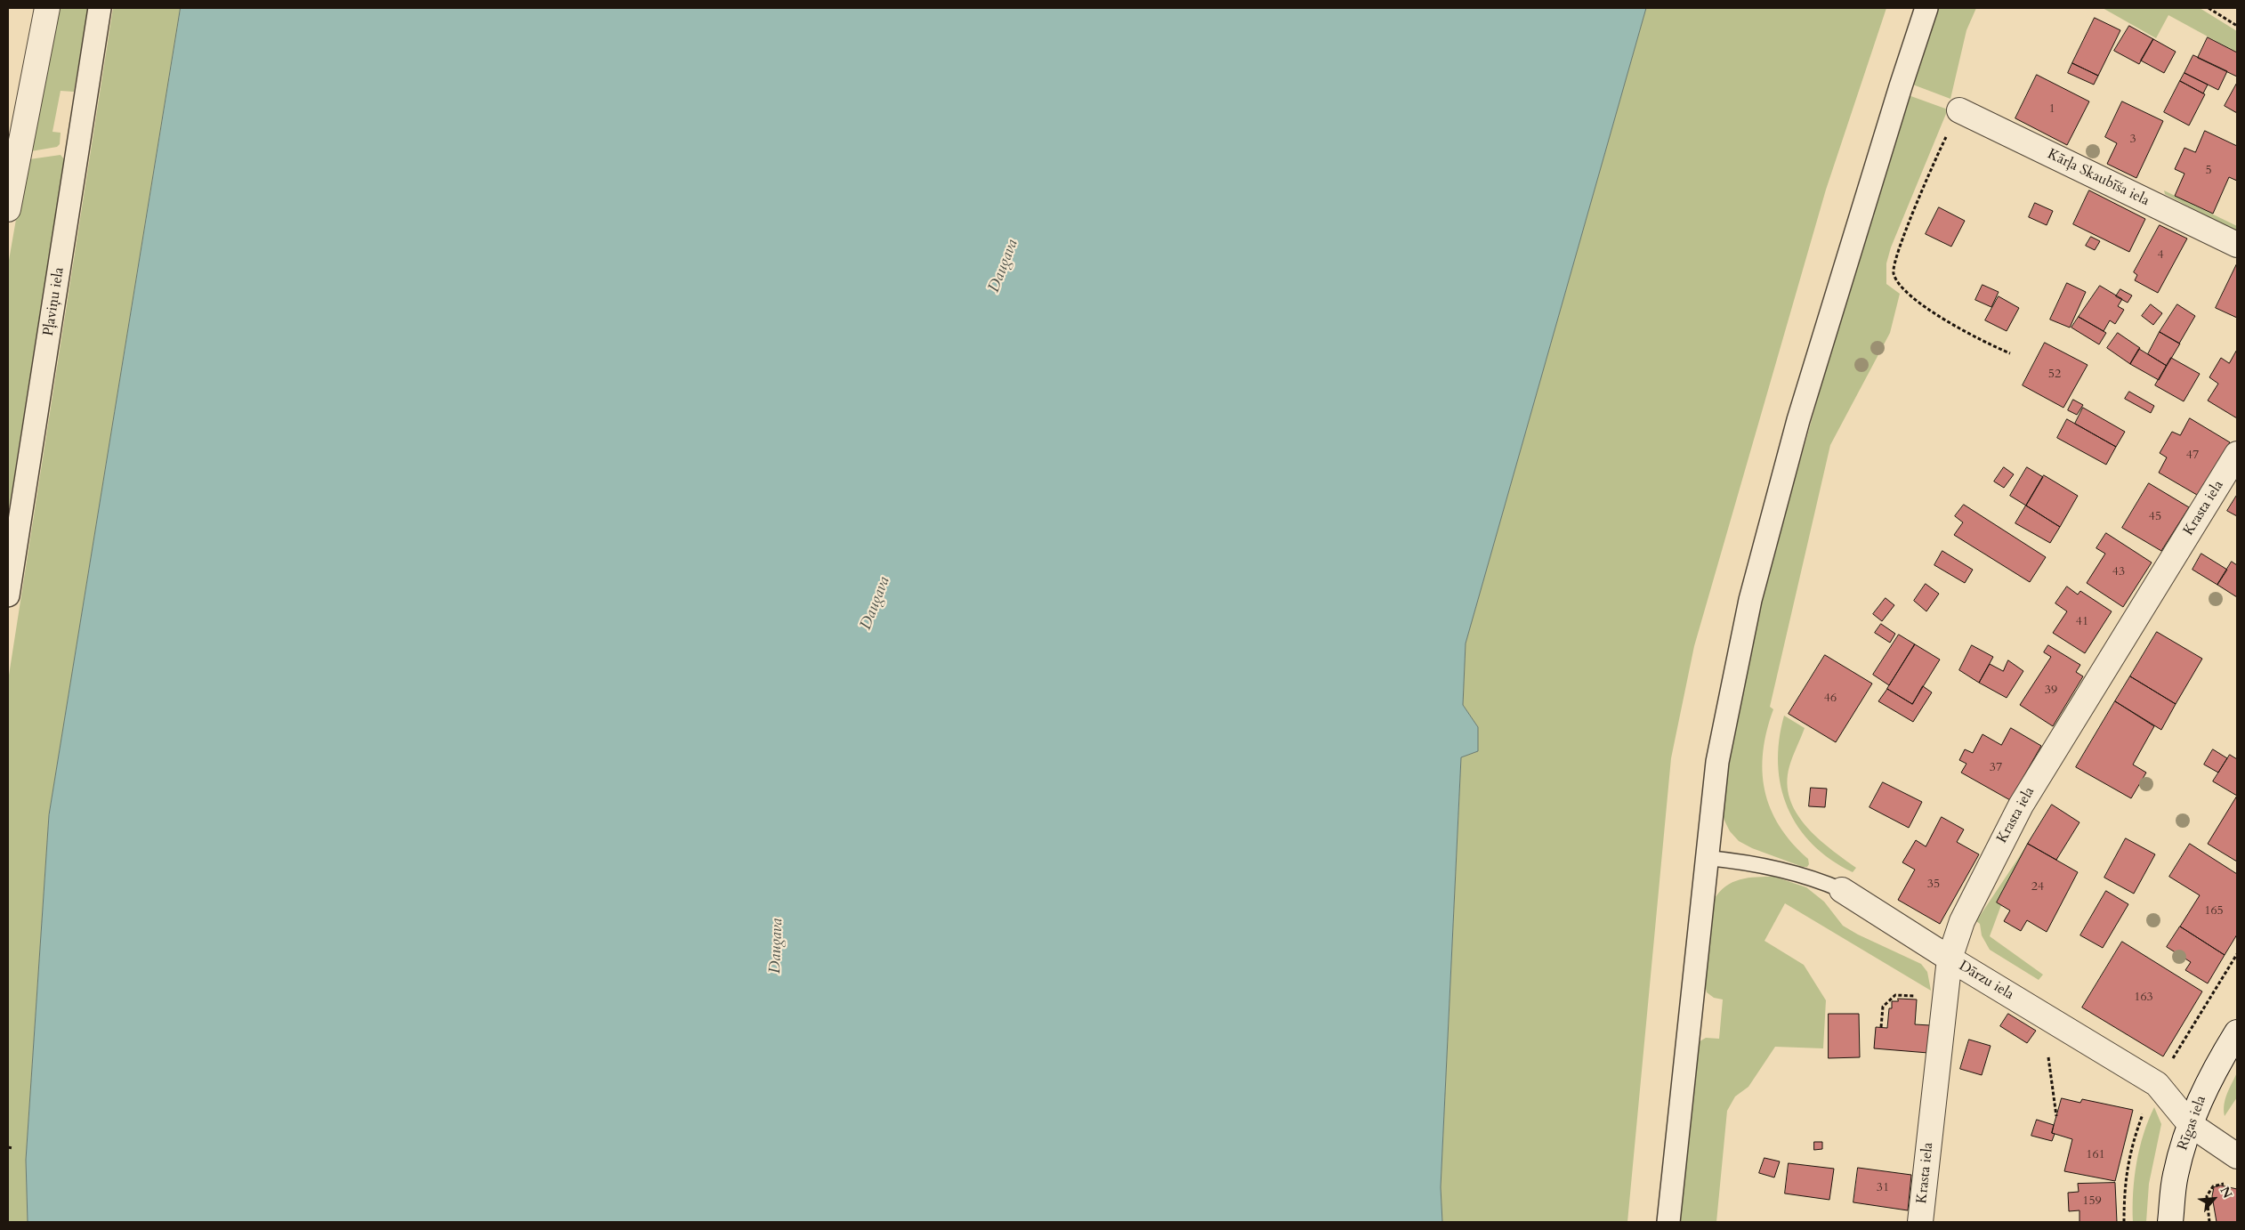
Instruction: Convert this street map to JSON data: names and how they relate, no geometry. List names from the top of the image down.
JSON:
{
  "streets": {
    "street": [
      "Kārļa Skaubīša iela",
      "Pļaviņu iela",
      "Krasta iela",
      "Dārzu iela",
      "Rīgas iela"
    ]
  },
  "crossings": [
    ["Krasta iela", "Dārzu iela"],
    ["Dārzu iela", "Rīgas iela"]
  ],
  "water": ["Daugava"],
  "house_numbers": [
    "1",
    "3",
    "5",
    "4",
    "52",
    "47",
    "45",
    "43",
    "41",
    "39",
    "46",
    "37",
    "35",
    "24",
    "165",
    "163",
    "161",
    "31",
    "159"
  ],
  "north": "top right"
}
